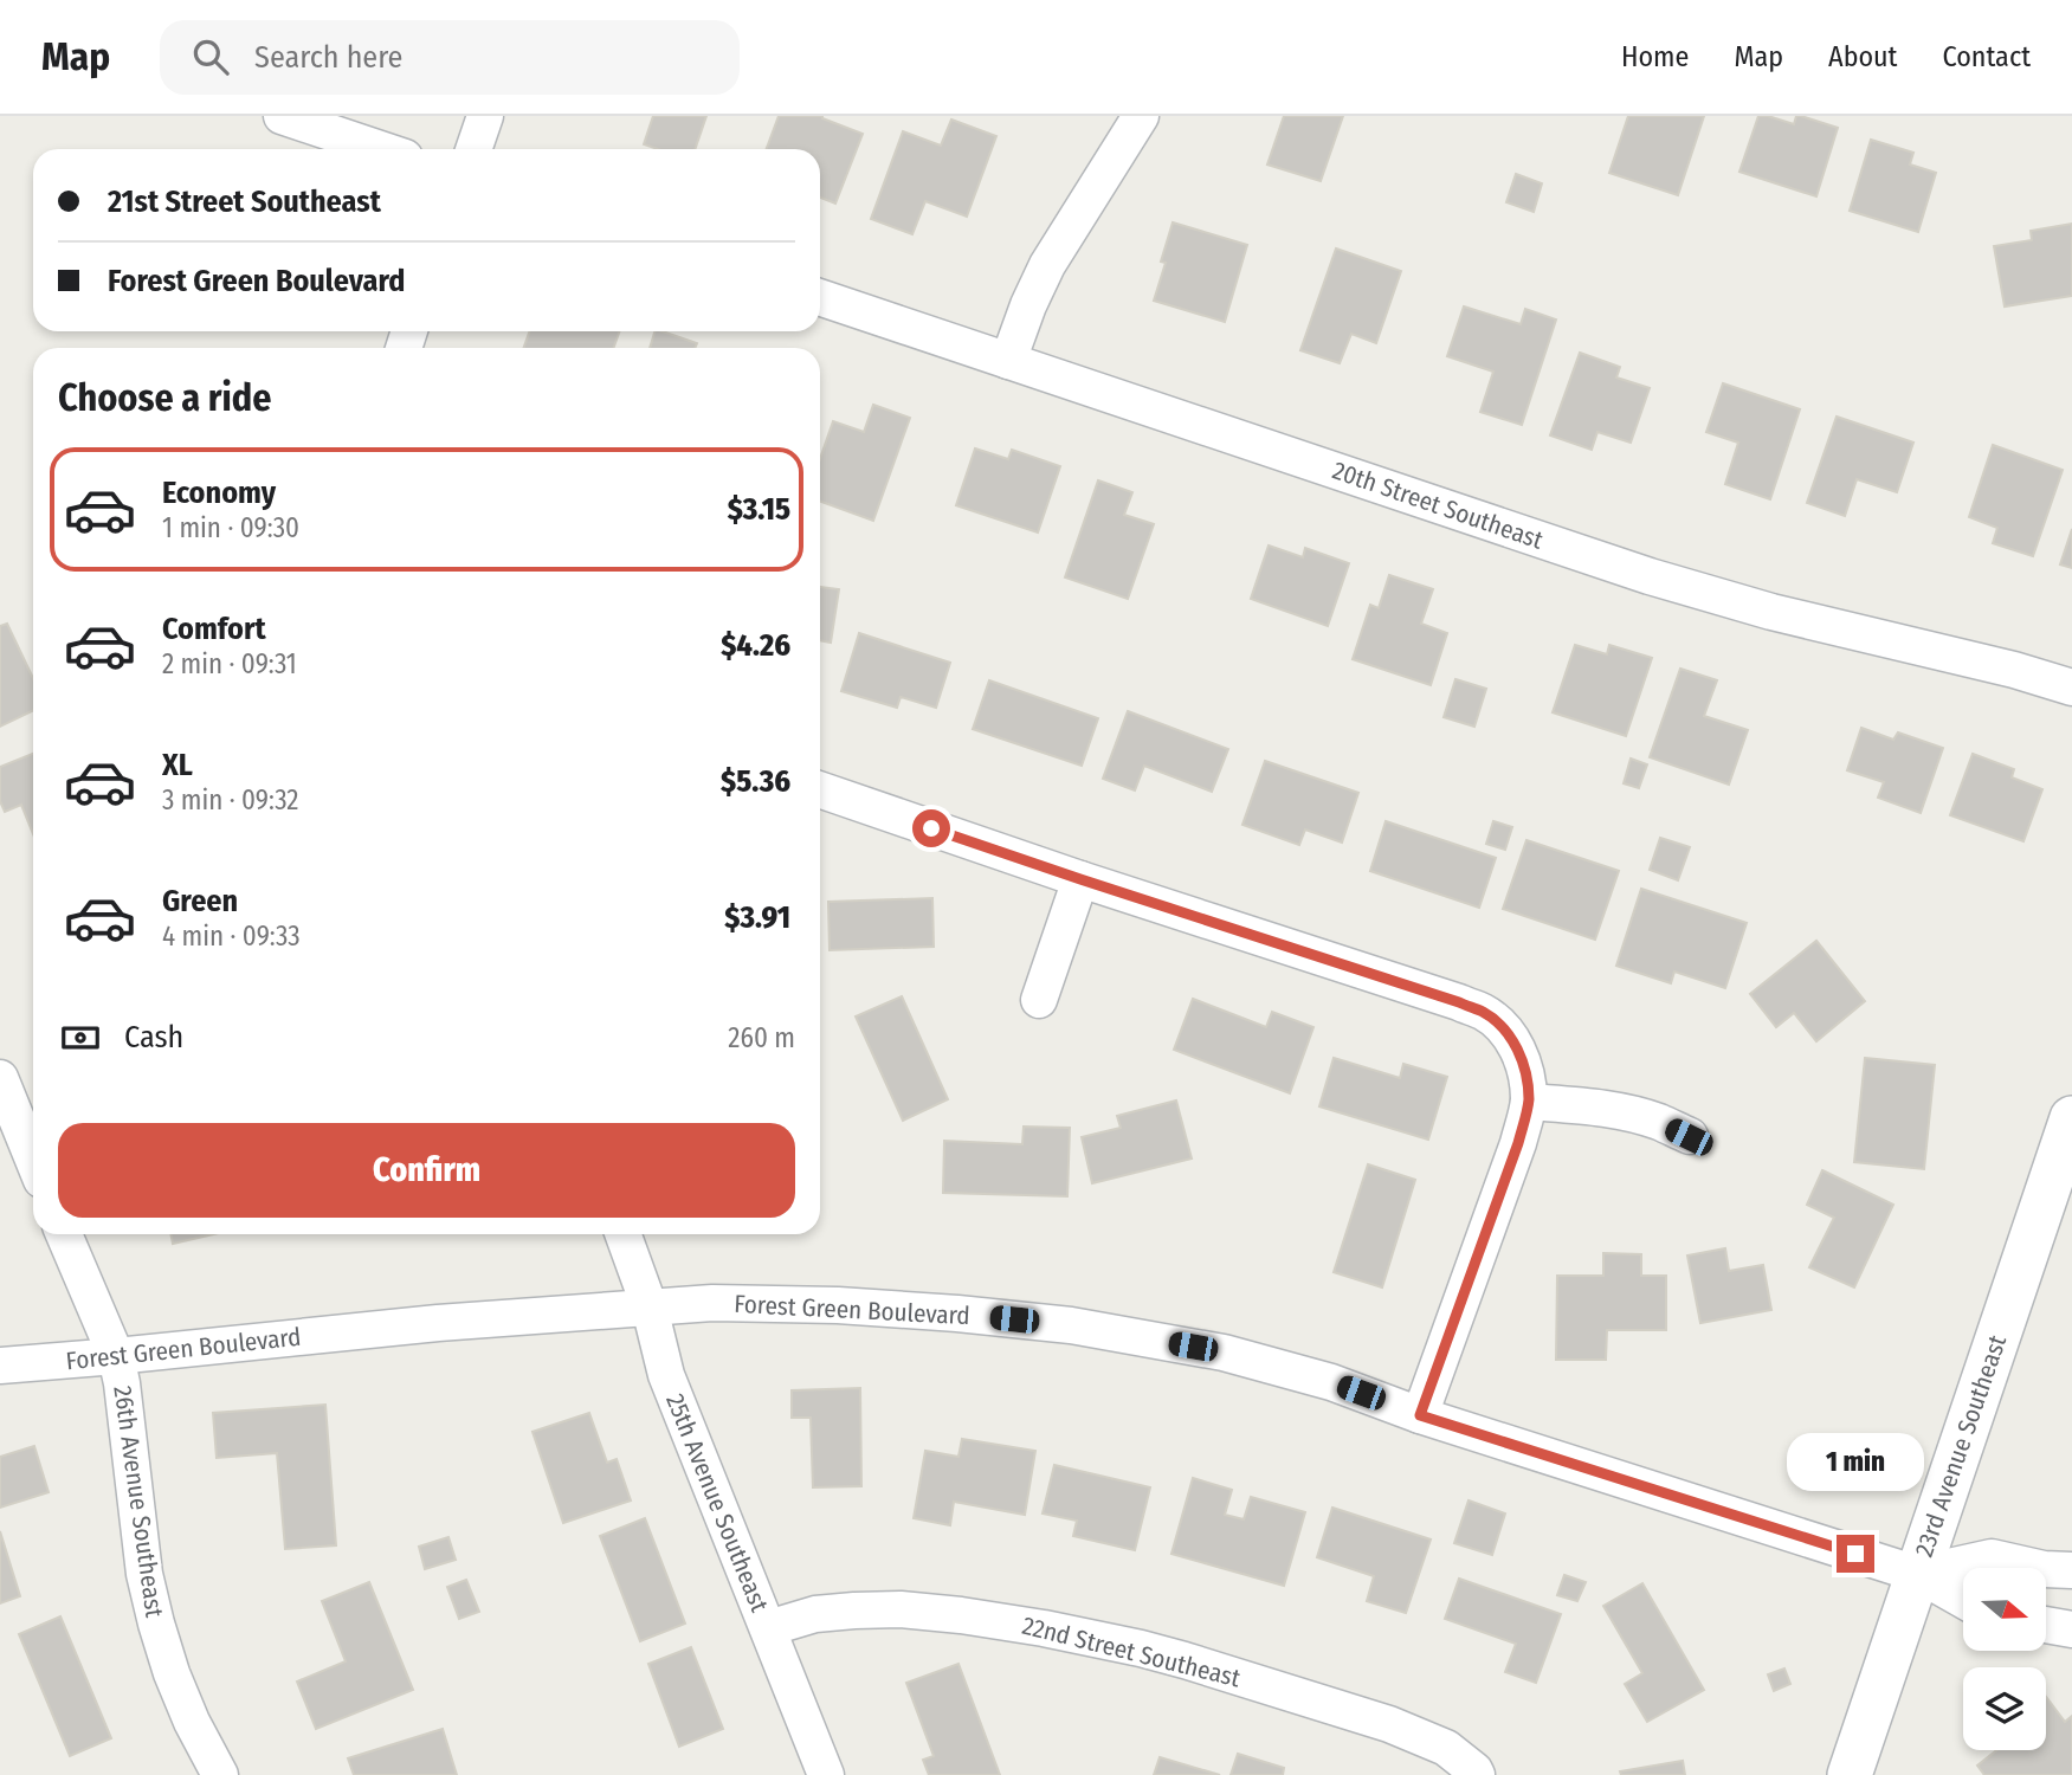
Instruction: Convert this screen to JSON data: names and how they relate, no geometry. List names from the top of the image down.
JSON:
{
  "streets": {
    "street": [
      "20th Street Southeast",
      "Forest Green Boulevard",
      "23rd Avenue Southeast",
      "26th Avenue Southeast",
      "25th Avenue Southeast",
      "22nd Street Southeast"
    ]
  },
  "crossings": [
    ["Forest Green Boulevard", "23rd Avenue Southeast"],
    ["Forest Green Boulevard", "26th Avenue Southeast"],
    ["Forest Green Boulevard", "25th Avenue Southeast"],
    ["25th Avenue Southeast", "22nd Street Southeast"]
  ],
  "north": "right",
  "page": {
    "header": "Map",
    "search": "Search here",
    "nav": [
      "Home",
      "Map",
      "About",
      "Contact"
    ],
    "banner": ["21st Street Southeast", "Forest Green Boulevard"],
    "heading": "Choose a ride",
    "list": [
      {
        "name": "Economy",
        "note": "1 min · 09:30",
        "value": "$3.15"
      },
      {
        "name": "Comfort",
        "note": "2 min · 09:31",
        "value": "$4.26"
      },
      {
        "name": "XL",
        "note": "3 min · 09:32",
        "value": "$5.36"
      },
      {
        "name": "Green",
        "note": "4 min · 09:33",
        "value": "$3.91"
      }
    ],
    "pay": ["Cash", "260 m"],
    "buttons": "Confirm",
    "bubble": "1 min"
  }
}
